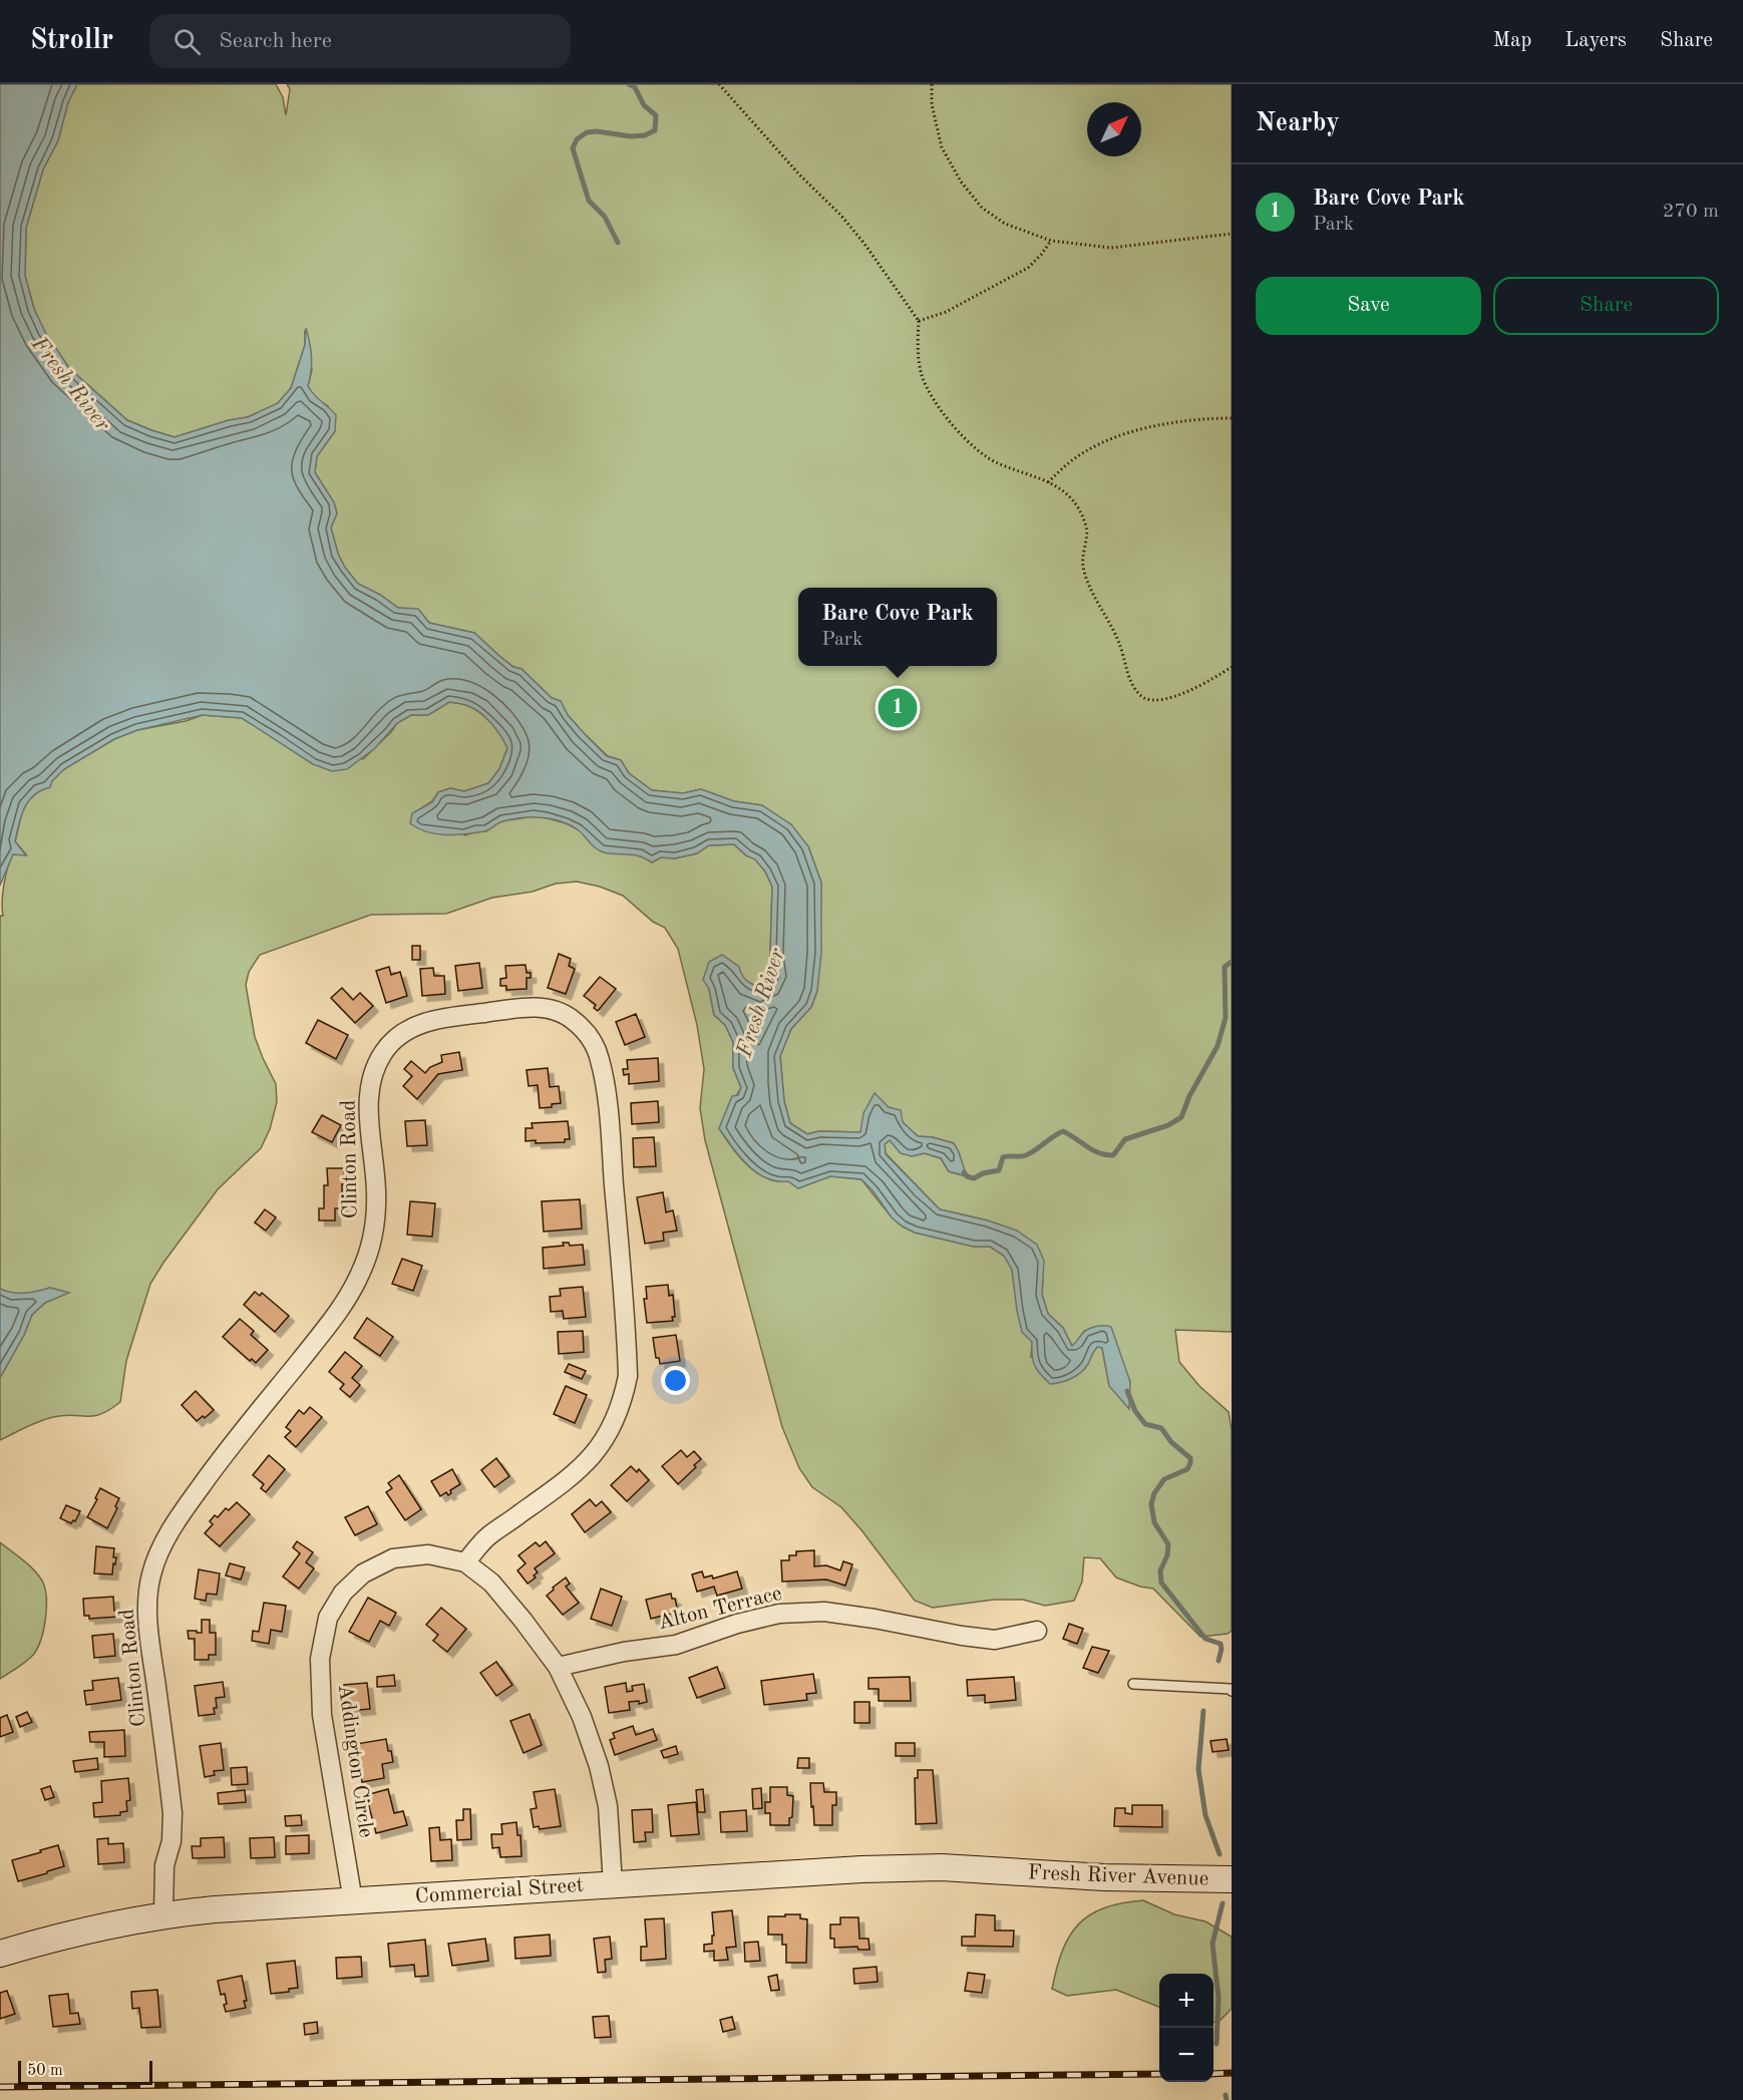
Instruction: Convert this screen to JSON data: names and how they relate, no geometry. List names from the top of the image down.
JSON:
{
  "streets": {
    "main road": ["Fresh River Avenue", "Commercial Street"],
    "street": ["Clinton Road", "Alton Terrace", "Addington Circle"]
  },
  "crossings": [
    ["Clinton Road", "Addington Circle"],
    ["Clinton Road", "Commercial Street"],
    ["Alton Terrace", "Addington Circle"],
    ["Addington Circle", "Commercial Street"],
    ["Fresh River Avenue", "Commercial Street"]
  ],
  "water": ["Fresh River"],
  "scale_bar": "50 m",
  "north": "top right",
  "page": {
    "header": "Strollr",
    "search": "Search here",
    "nav": ["Map", "Layers", "Share"],
    "heading": "Nearby",
    "list": [
      {
        "mark": "1",
        "name": "Bare Cove Park",
        "note": "Park",
        "value": "270 m"
      }
    ],
    "buttons": ["Save", "Share"],
    "popup": ["Bare Cove Park", "Park"],
    "pins": "1",
    "map_buttons": ["+", "−"],
    "scale": "50 m"
  }
}
